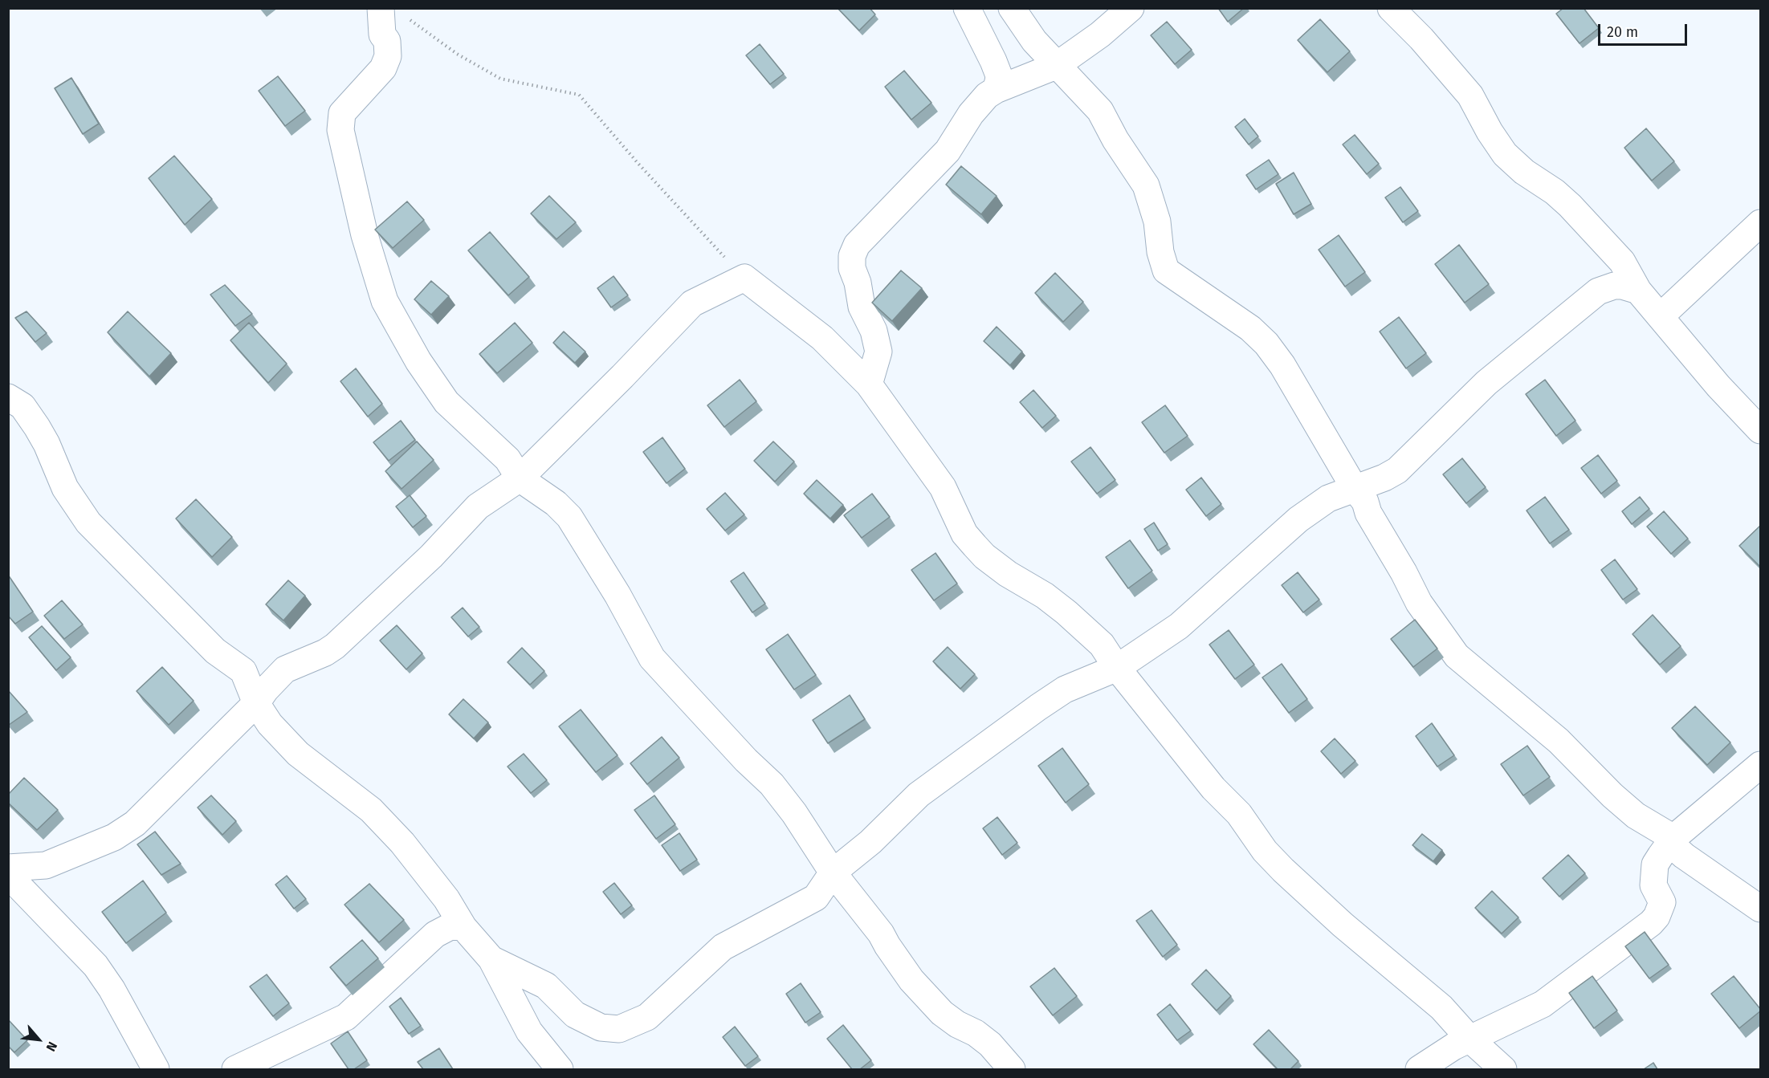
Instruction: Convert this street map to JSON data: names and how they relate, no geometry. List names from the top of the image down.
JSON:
{
  "scale_bar": "20 m",
  "north": "bottom right"
}
